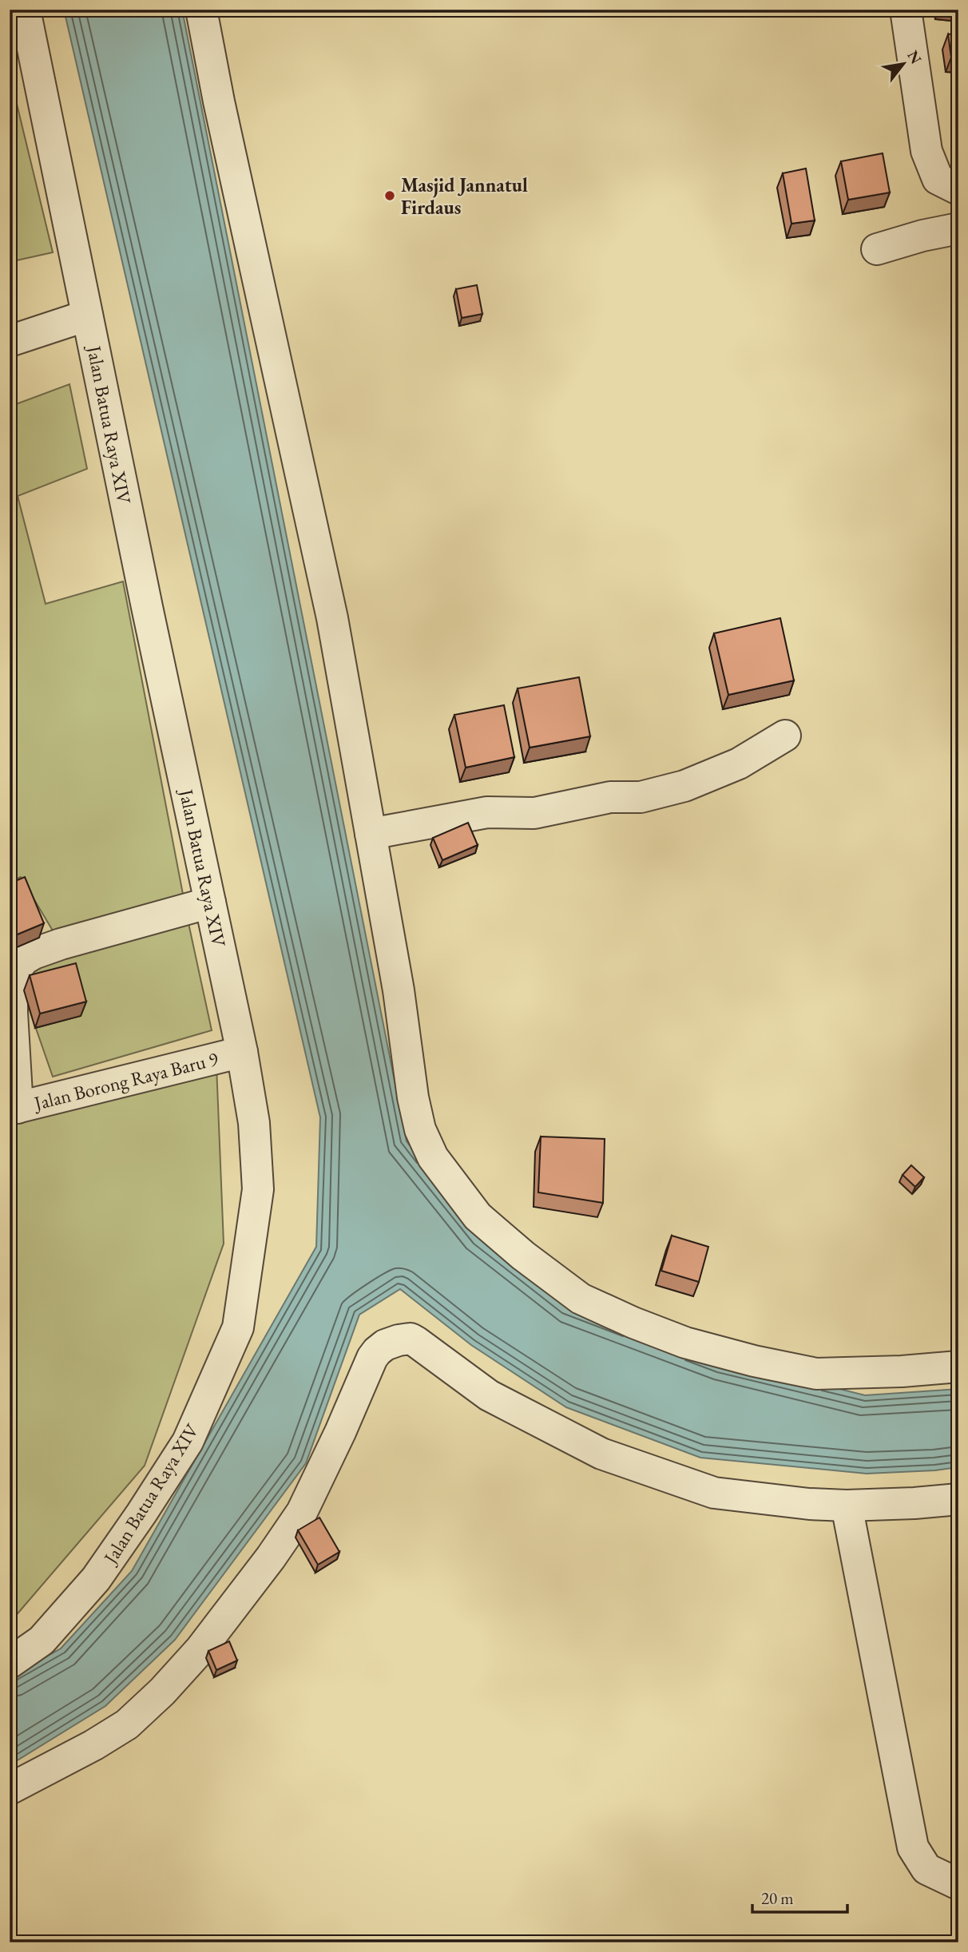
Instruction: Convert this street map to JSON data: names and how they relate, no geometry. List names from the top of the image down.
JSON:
{
  "streets": {
    "street": ["Jalan Batua Raya XIV", "Jalan Borong Raya Baru 9"]
  },
  "crossings": [
    ["Jalan Batua Raya XIV", "Jalan Borong Raya Baru 9"]
  ],
  "places": ["Masjid Jannatul Firdaus"],
  "scale_bar": "20 m",
  "north": "top right"
}
